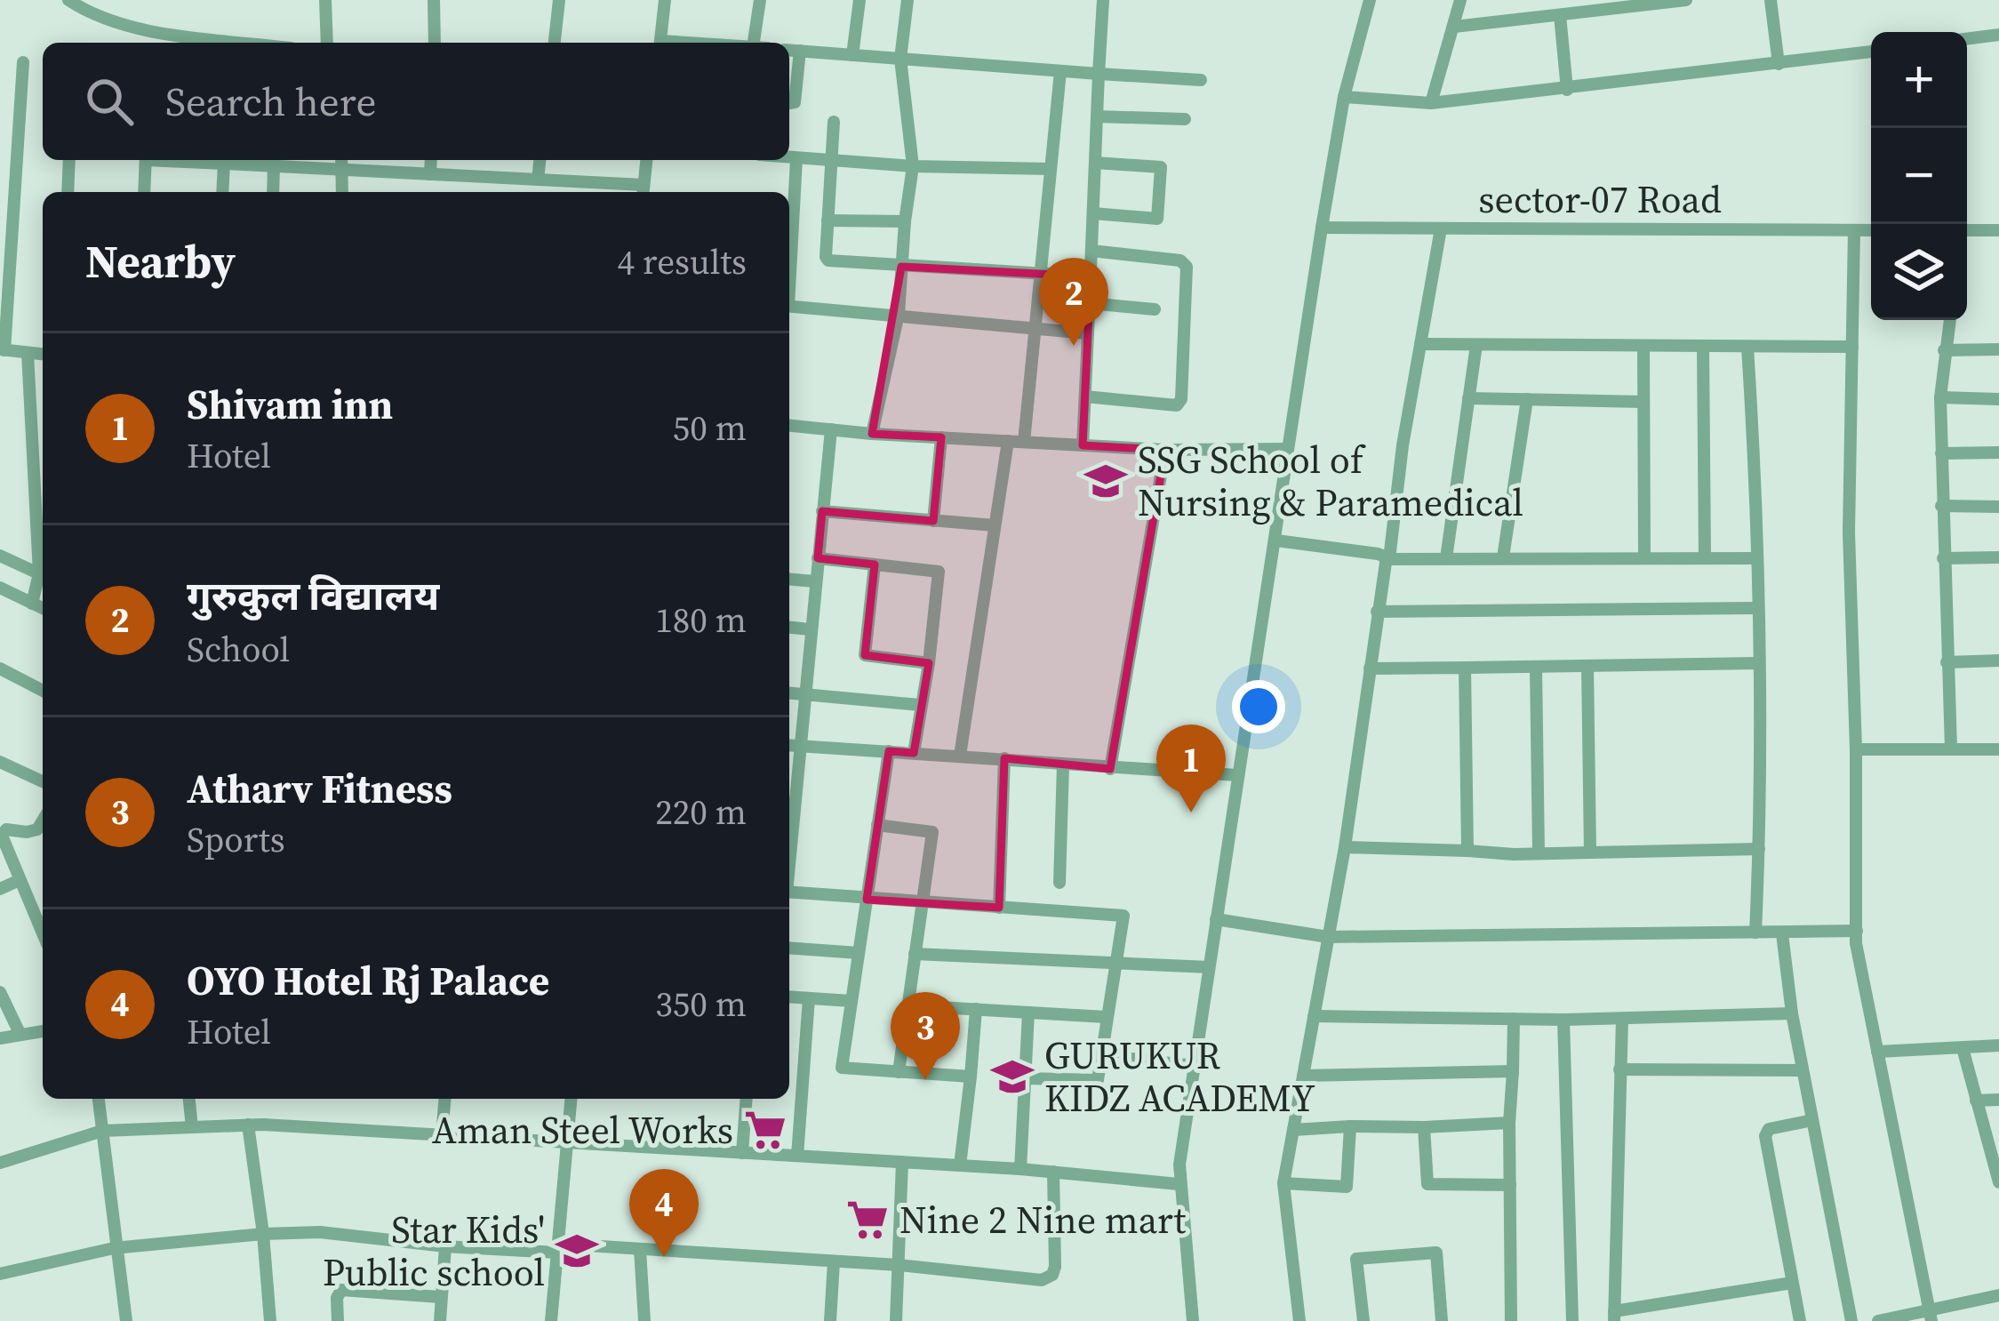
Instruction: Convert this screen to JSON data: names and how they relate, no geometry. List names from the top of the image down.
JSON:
{
  "streets": {
    "street": ["sector-07 Road"]
  },
  "places": {
    "school or university": ["SSG School of Nursing & Paramedical", "GURUKUR KIDZ ACADEMY", "Star Kids' Public school"],
    "supermarket": ["Aman Steel Works", "Nine 2 Nine mart"]
  },
  "page": {
    "map_buttons": ["+", "−"],
    "search": "Search here",
    "heading": ["Nearby", "4 results"],
    "pins": [
      "2",
      "1",
      "3",
      "4"
    ],
    "list": [
      {
        "mark": "1",
        "name": "Shivam inn",
        "note": "Hotel",
        "value": "50 m"
      },
      {
        "mark": "2",
        "name": "गुरुकुल विद्यालय",
        "note": "School",
        "value": "180 m"
      },
      {
        "mark": "3",
        "name": "Atharv Fitness",
        "note": "Sports",
        "value": "220 m"
      },
      {
        "mark": "4",
        "name": "OYO Hotel Rj Palace",
        "note": "Hotel",
        "value": "350 m"
      }
    ]
  }
}
